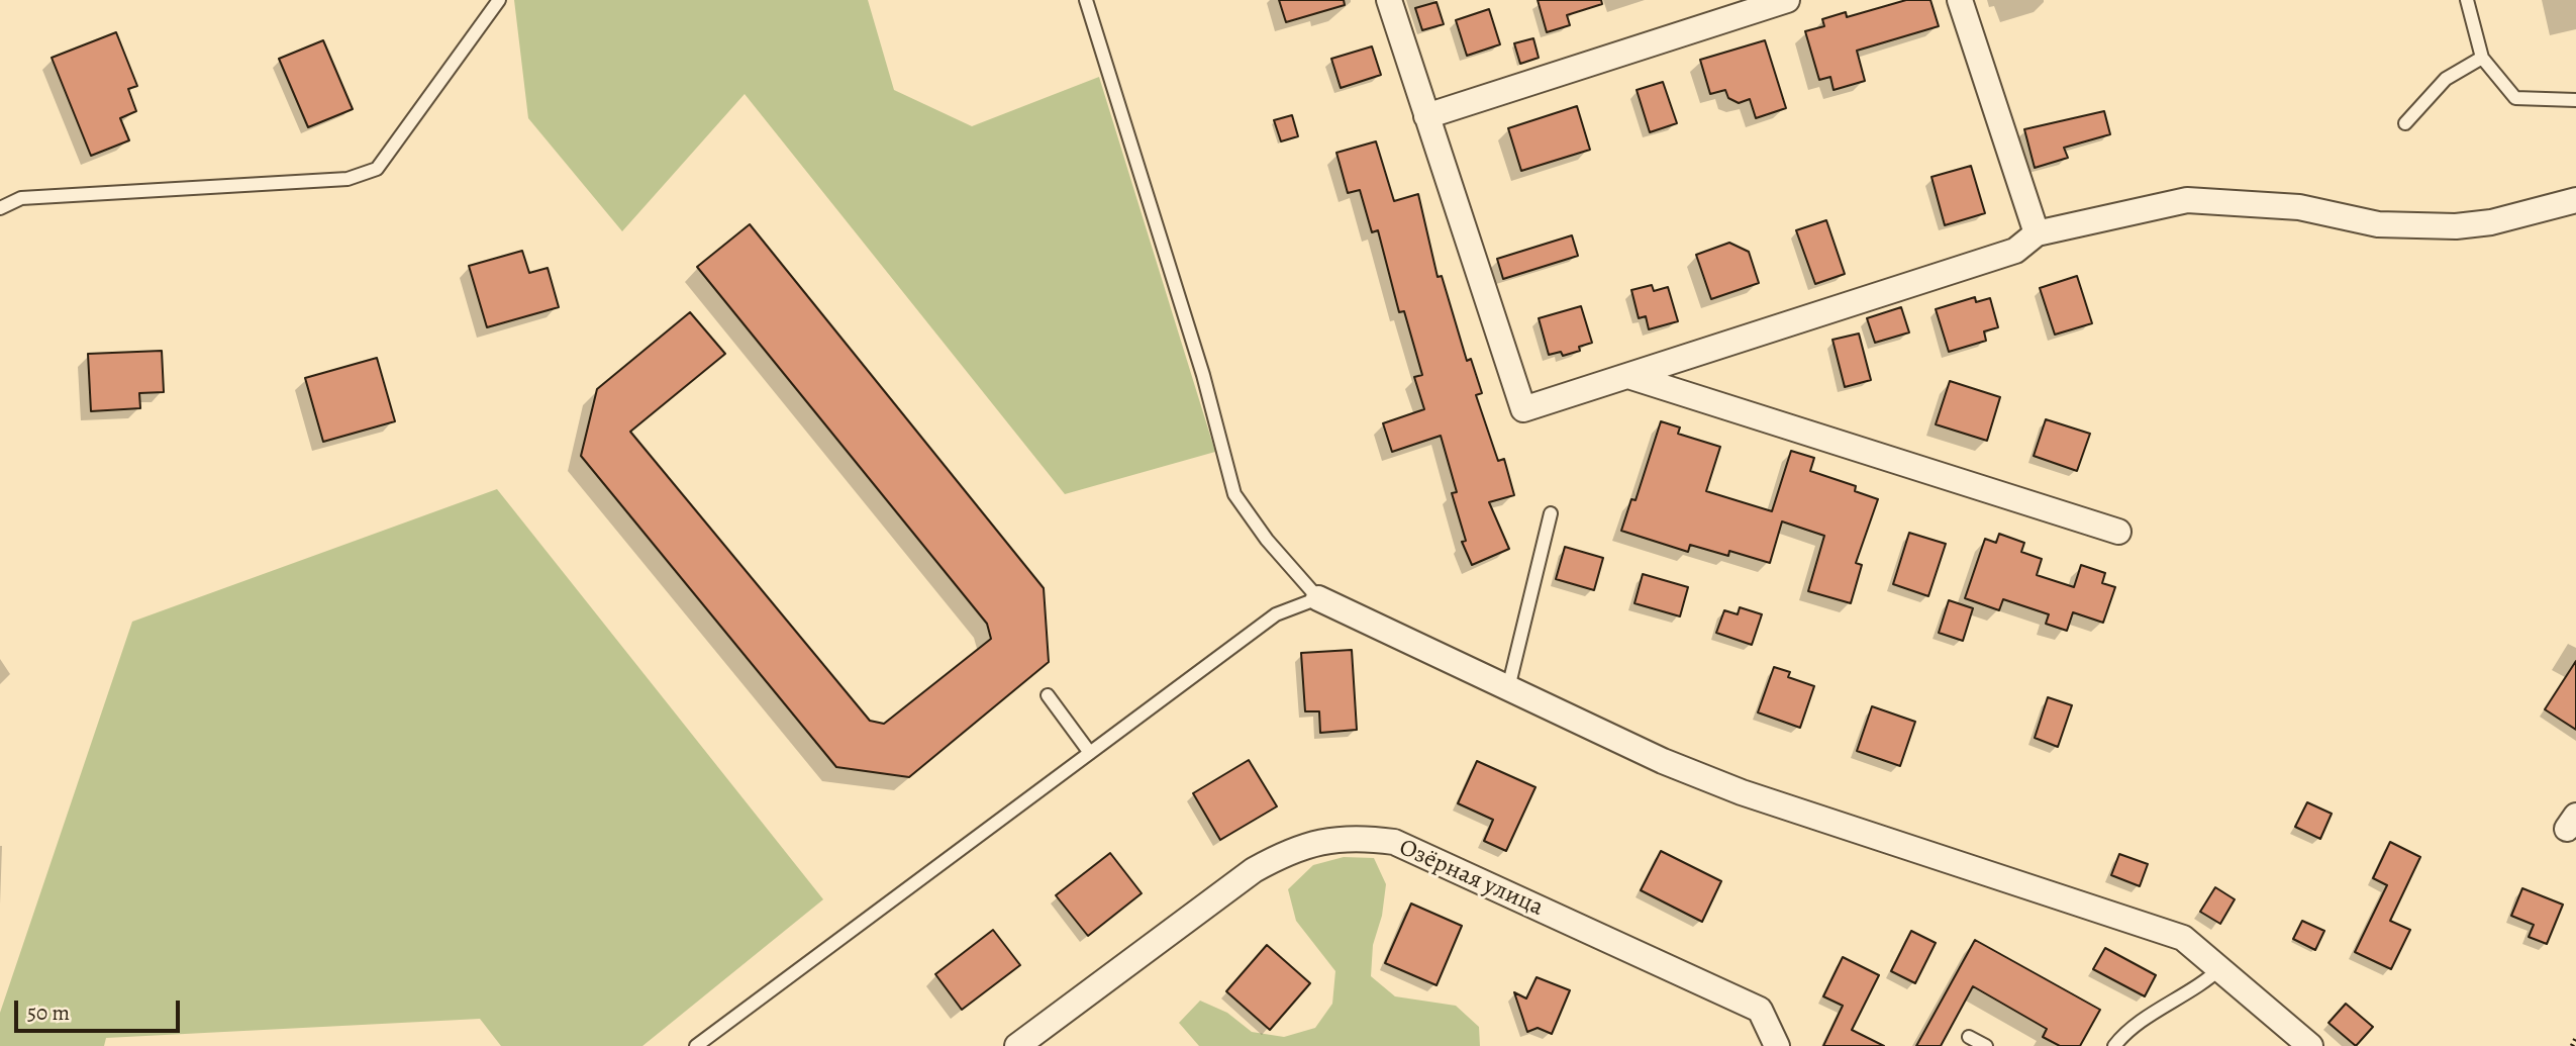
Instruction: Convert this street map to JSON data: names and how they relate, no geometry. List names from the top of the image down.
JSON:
{
  "streets": {
    "street": ["Озёрная улица"]
  },
  "scale_bar": "50 m"
}
